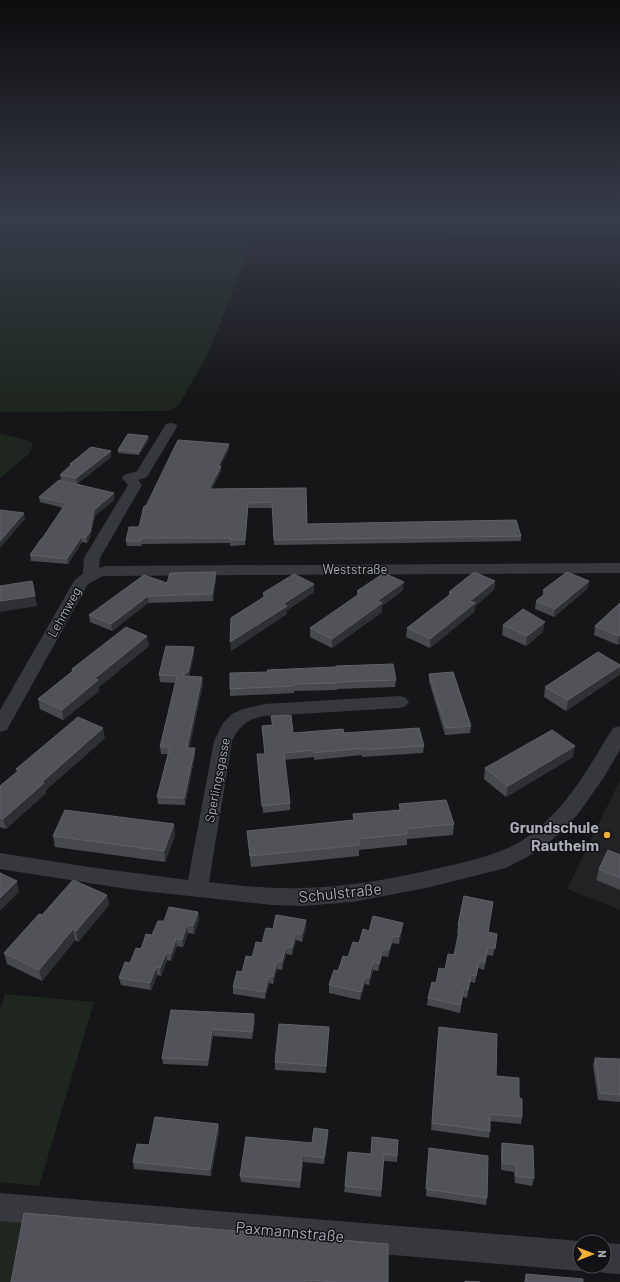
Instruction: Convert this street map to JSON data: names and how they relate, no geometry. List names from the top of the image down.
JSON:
{
  "streets": {
    "street": [
      "Weststraße",
      "Lehmweg",
      "Sperlingsgasse",
      "Schulstraße",
      "Paxmannstraße"
    ]
  },
  "crossings": [
    ["Weststraße", "Lehmweg"],
    ["Sperlingsgasse", "Schulstraße"]
  ],
  "places": ["Grundschule Rautheim"],
  "north": "right"
}
